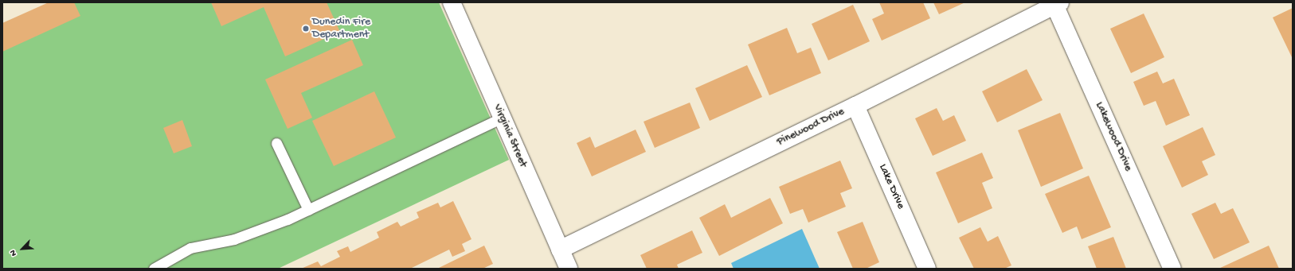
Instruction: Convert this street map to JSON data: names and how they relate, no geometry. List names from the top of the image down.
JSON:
{
  "streets": {
    "street": [
      "Pinewood Drive",
      "Virginia Street",
      "Lakewood Drive",
      "Lake Drive"
    ]
  },
  "crossings": [
    ["Pinewood Drive", "Virginia Street"],
    ["Pinewood Drive", "Lakewood Drive"],
    ["Pinewood Drive", "Lake Drive"]
  ],
  "places": ["Dunedin Fire Department"],
  "north": "bottom left"
}
